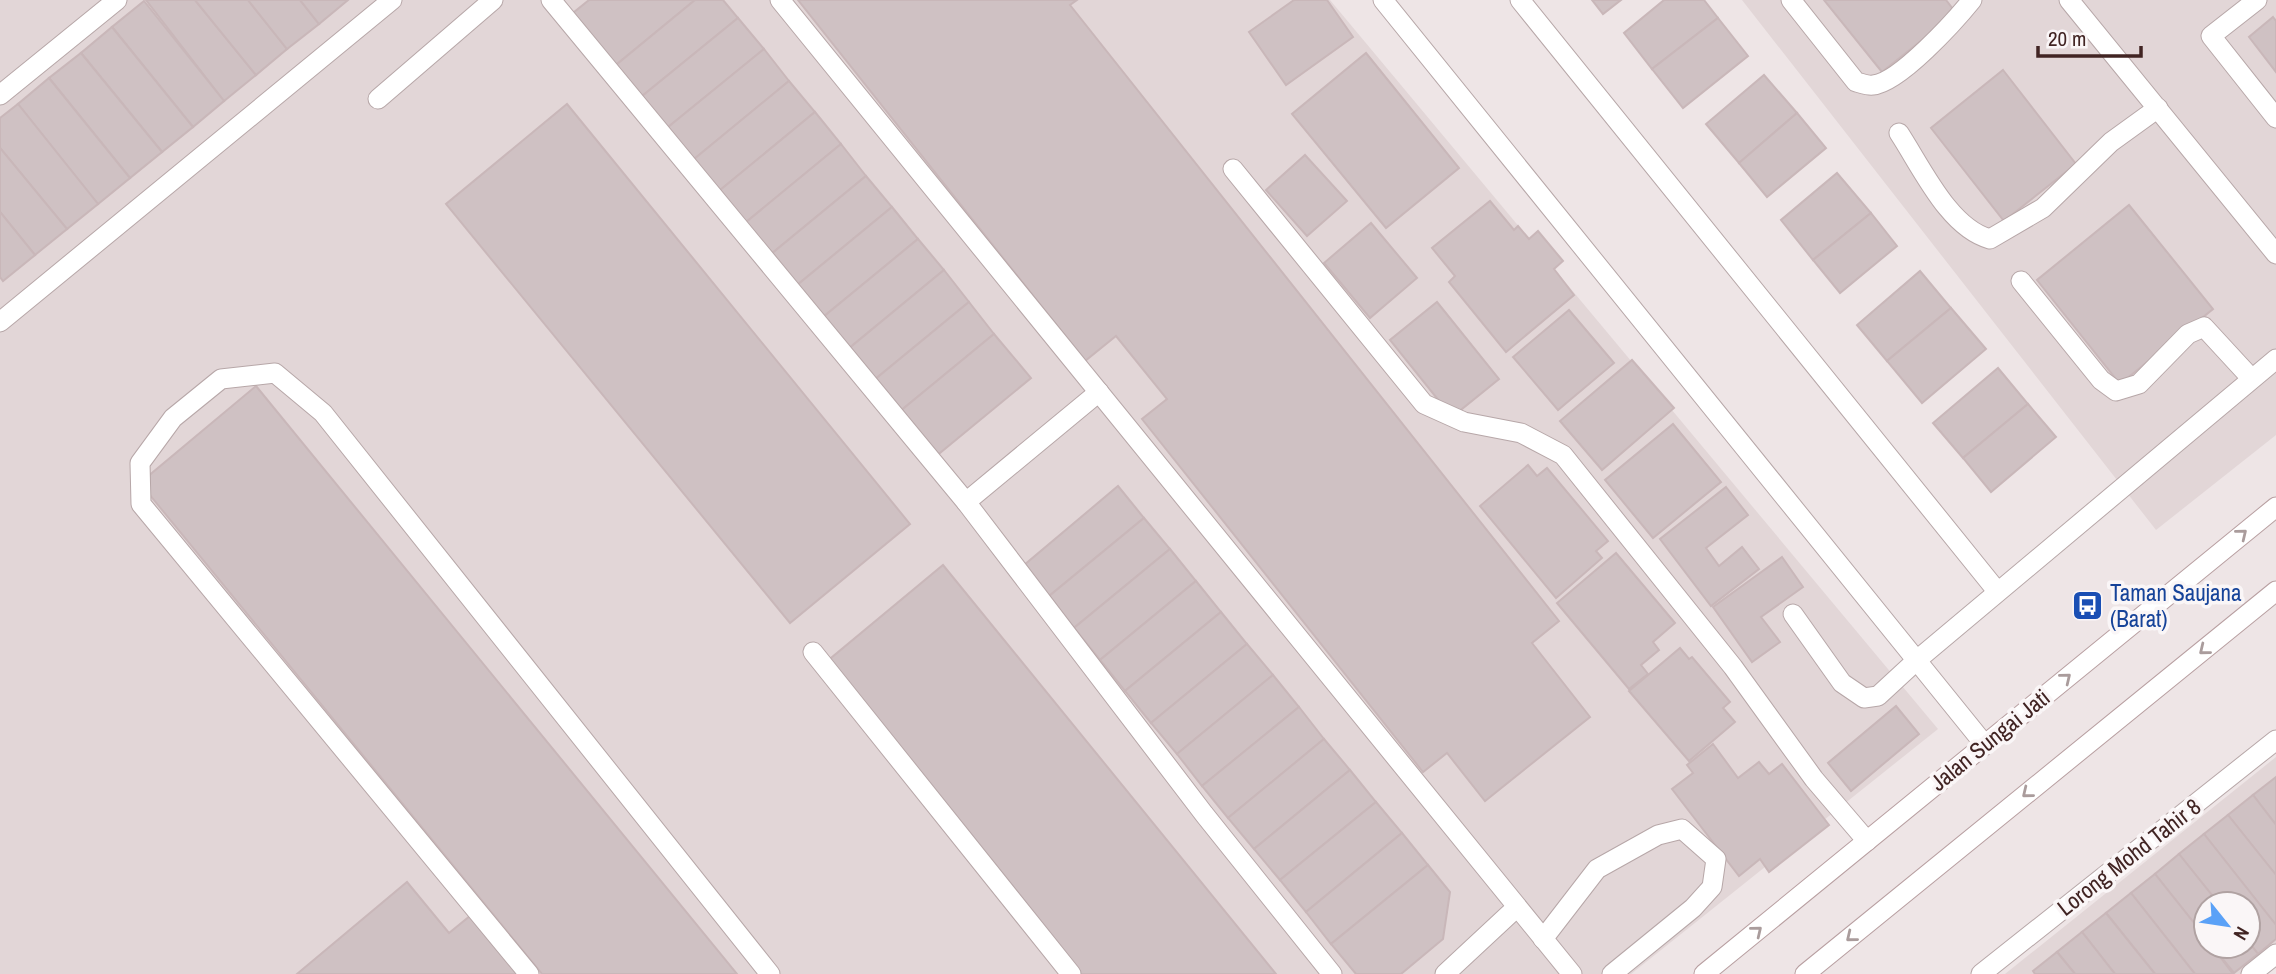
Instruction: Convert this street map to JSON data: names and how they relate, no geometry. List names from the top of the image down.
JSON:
{
  "streets": {
    "street": ["Jalan Sungai Jati", "Lorong Mohd Tahir 8"]
  },
  "places": {
    "bus stop": ["Taman Saujana (Barat)"]
  },
  "scale_bar": "20 m",
  "north": "bottom right"
}
